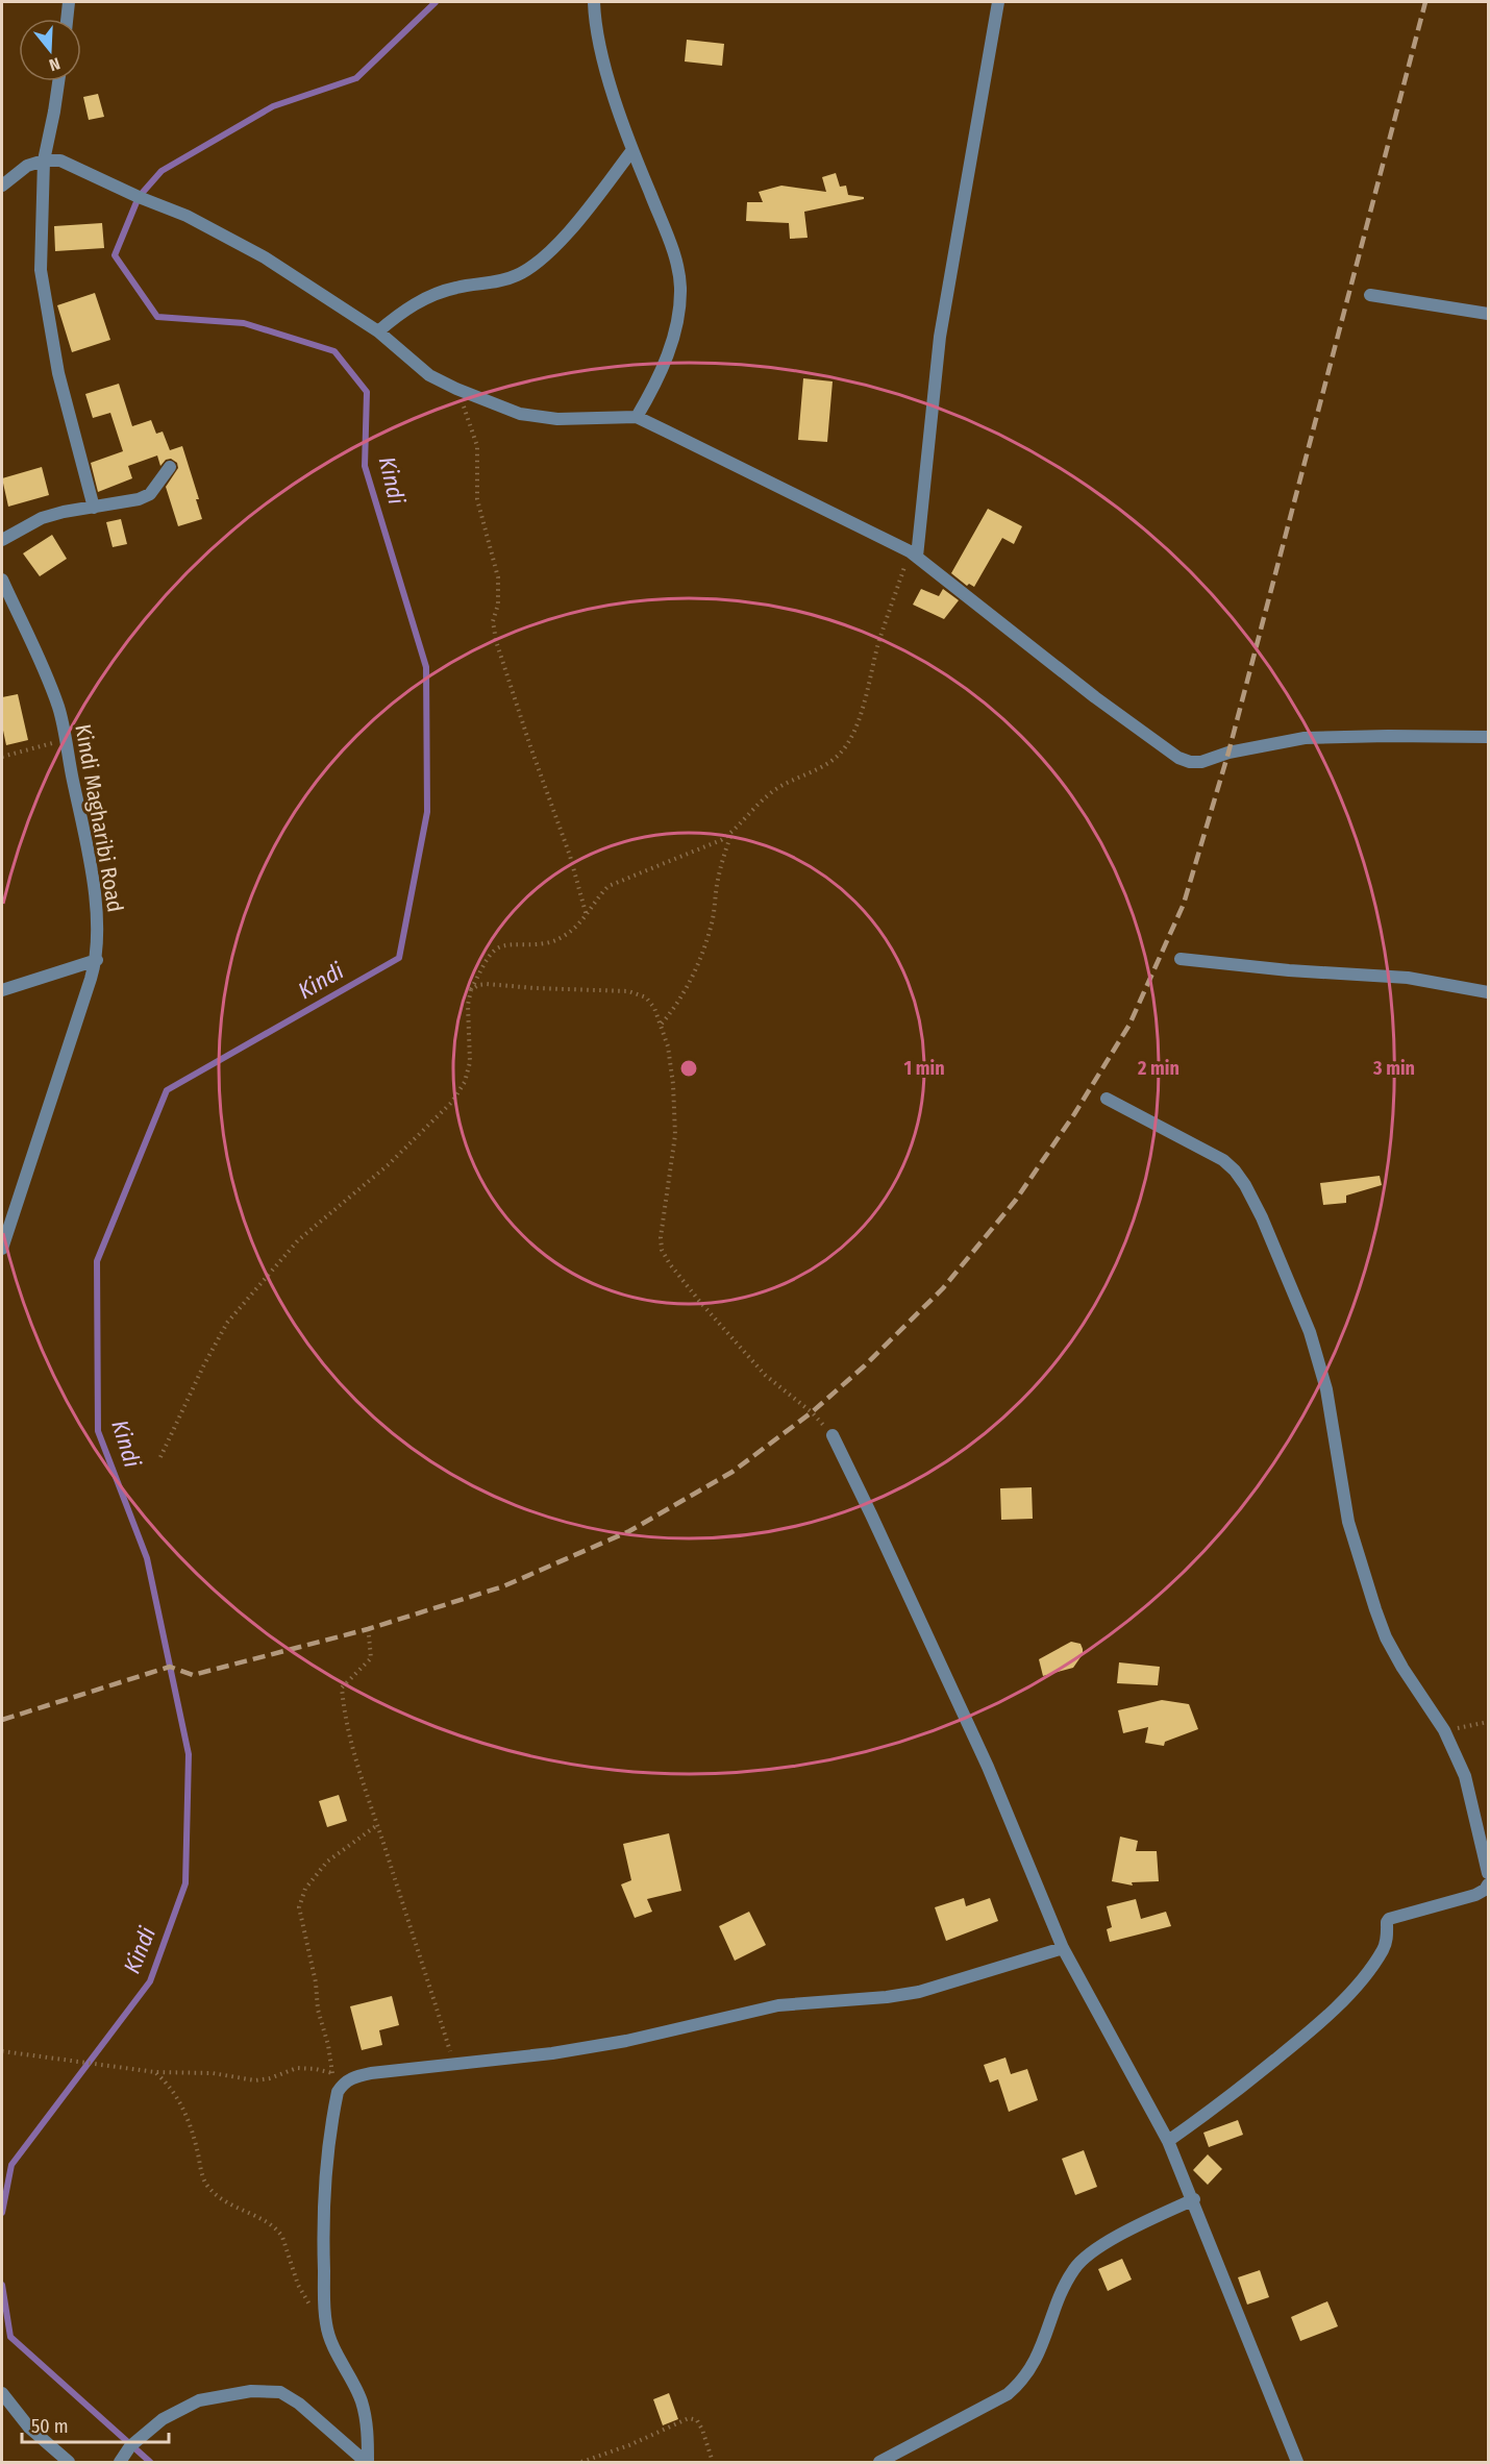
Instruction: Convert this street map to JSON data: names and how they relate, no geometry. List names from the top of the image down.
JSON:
{
  "streets": {
    "street": ["Kindi Magharibi Road"]
  },
  "water": ["Kindi"],
  "scale_bar": "50 m",
  "north": "bottom",
  "rings": ["1 min", "2 min", "3 min"]
}
